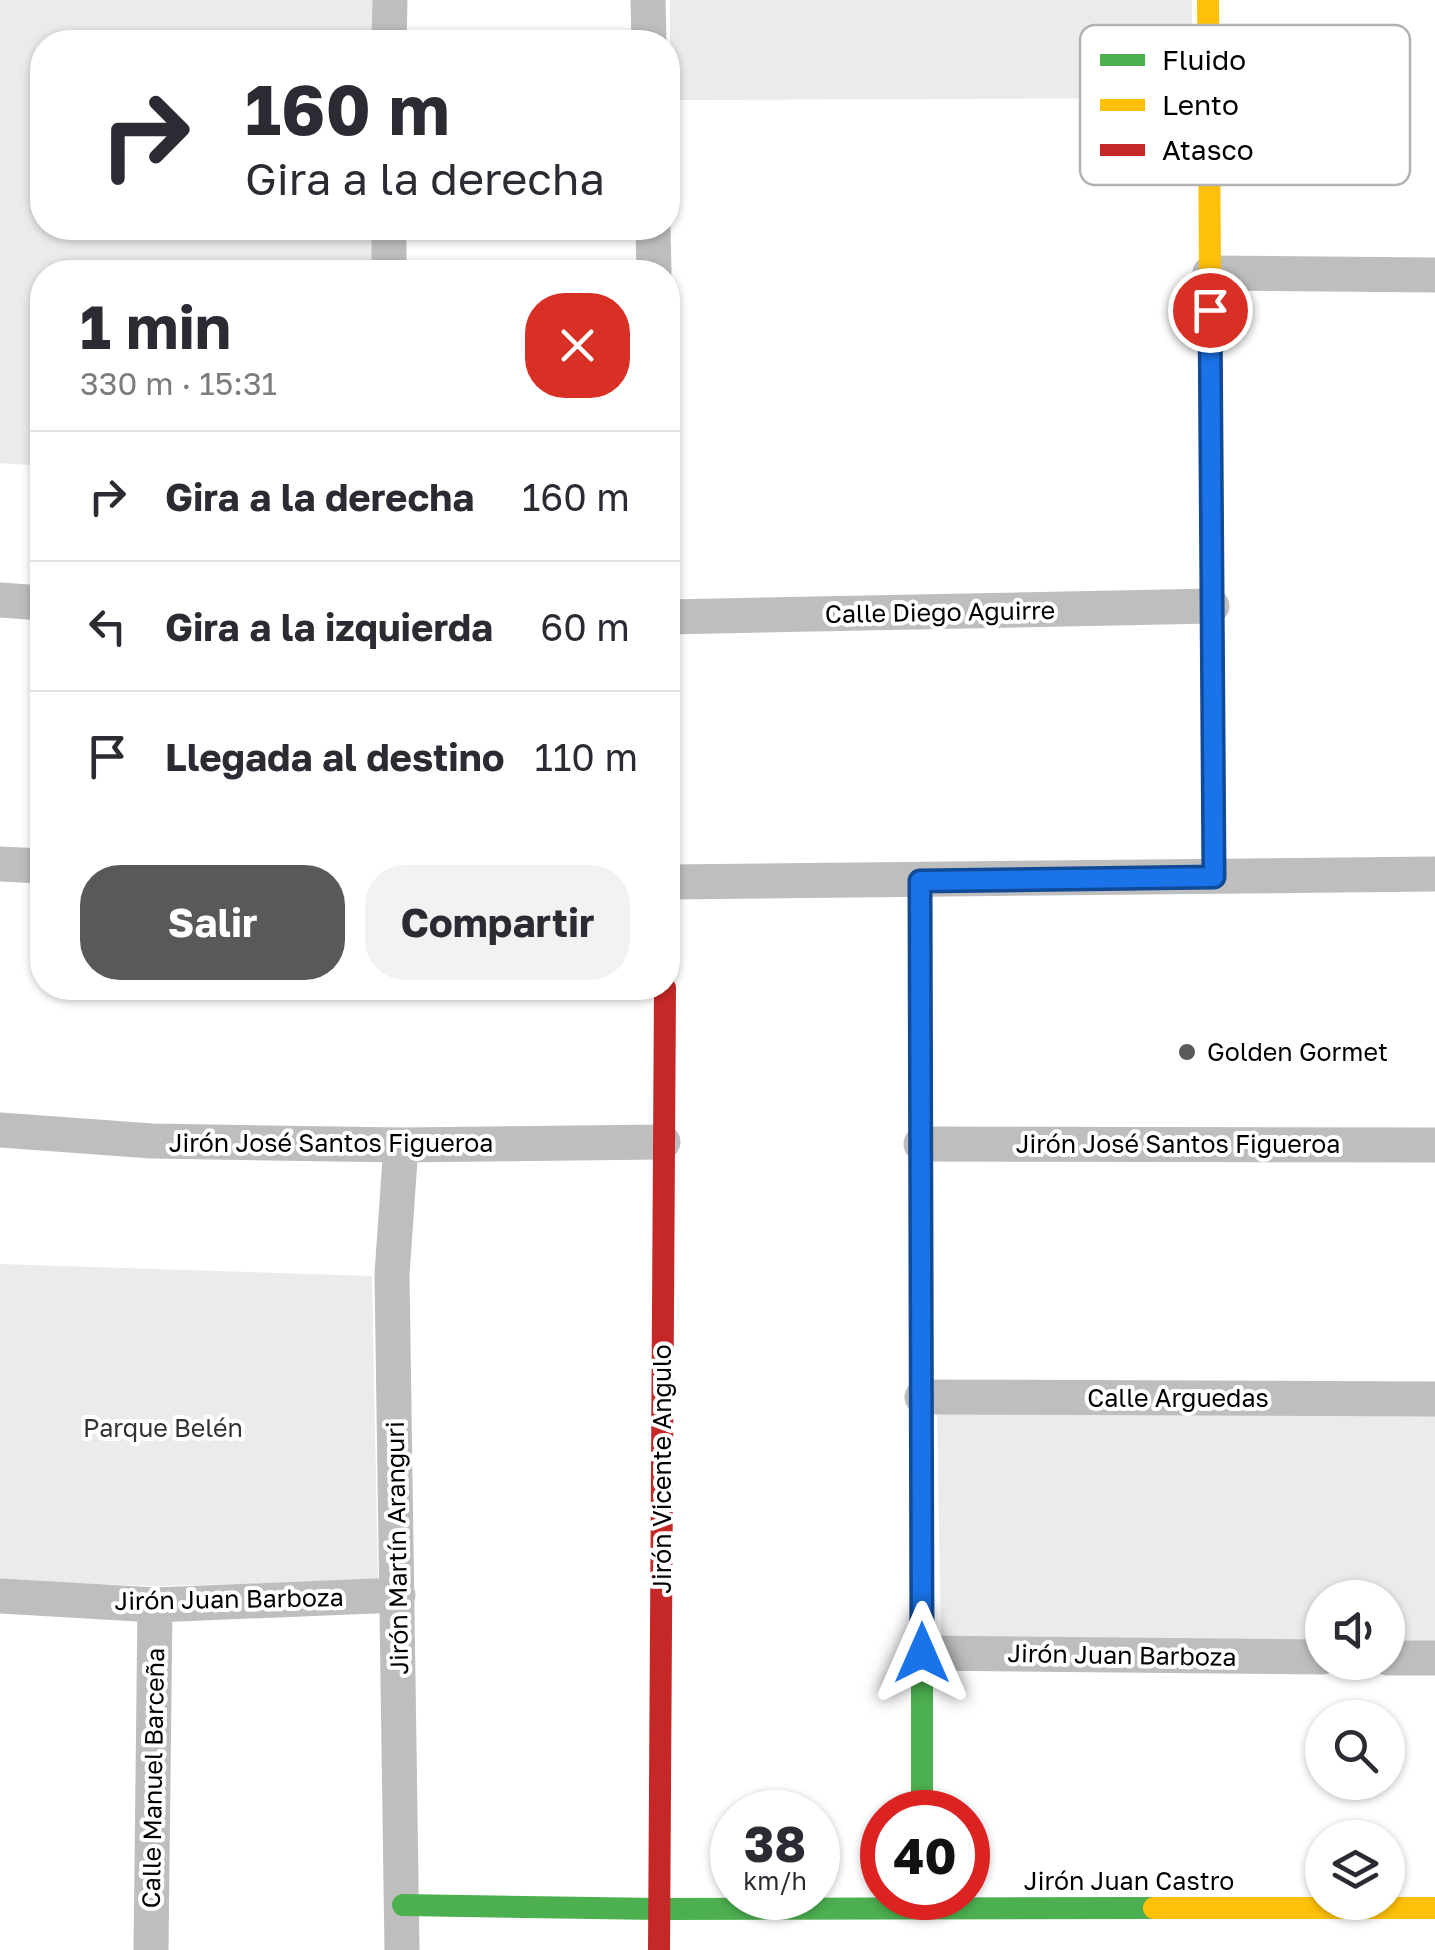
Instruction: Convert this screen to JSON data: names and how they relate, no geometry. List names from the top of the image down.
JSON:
{
  "streets": {
    "street": [
      "Calle Diego Aguirre",
      "Jirón José Santos Figueroa",
      "Calle Arguedas",
      "Jirón Vicente Angulo",
      "Jirón Martín Aranguri",
      "Jirón Juan Barboza",
      "Calle Manuel Barceña",
      "Jirón Juan Castro"
    ]
  },
  "crossings": [
    ["Jirón José Santos Figueroa", "Jirón Vicente Angulo"],
    ["Jirón José Santos Figueroa", "Jirón Martín Aranguri"],
    ["Jirón Vicente Angulo", "Jirón Juan Castro"],
    ["Jirón Martín Aranguri", "Jirón Juan Barboza"],
    ["Jirón Martín Aranguri", "Jirón Juan Castro"],
    ["Jirón Juan Barboza", "Calle Manuel Barceña"]
  ],
  "parks": ["Parque Belén"],
  "places": ["Golden Gormet"],
  "legend": ["Fluido", "Lento", "Atasco"],
  "page": {
    "turn": ["160 m", "Gira a la derecha"],
    "heading": ["1 min", "330 m · 15:31"],
    "list": [
      {
        "name": "Gira a la derecha",
        "value": "160 m"
      },
      {
        "name": "Gira a la izquierda",
        "value": "60 m"
      },
      {
        "name": "Llegada al destino",
        "value": "110 m"
      }
    ],
    "buttons": ["Salir", "Compartir"],
    "speed": "38 km/h",
    "limit": "40"
  }
}
